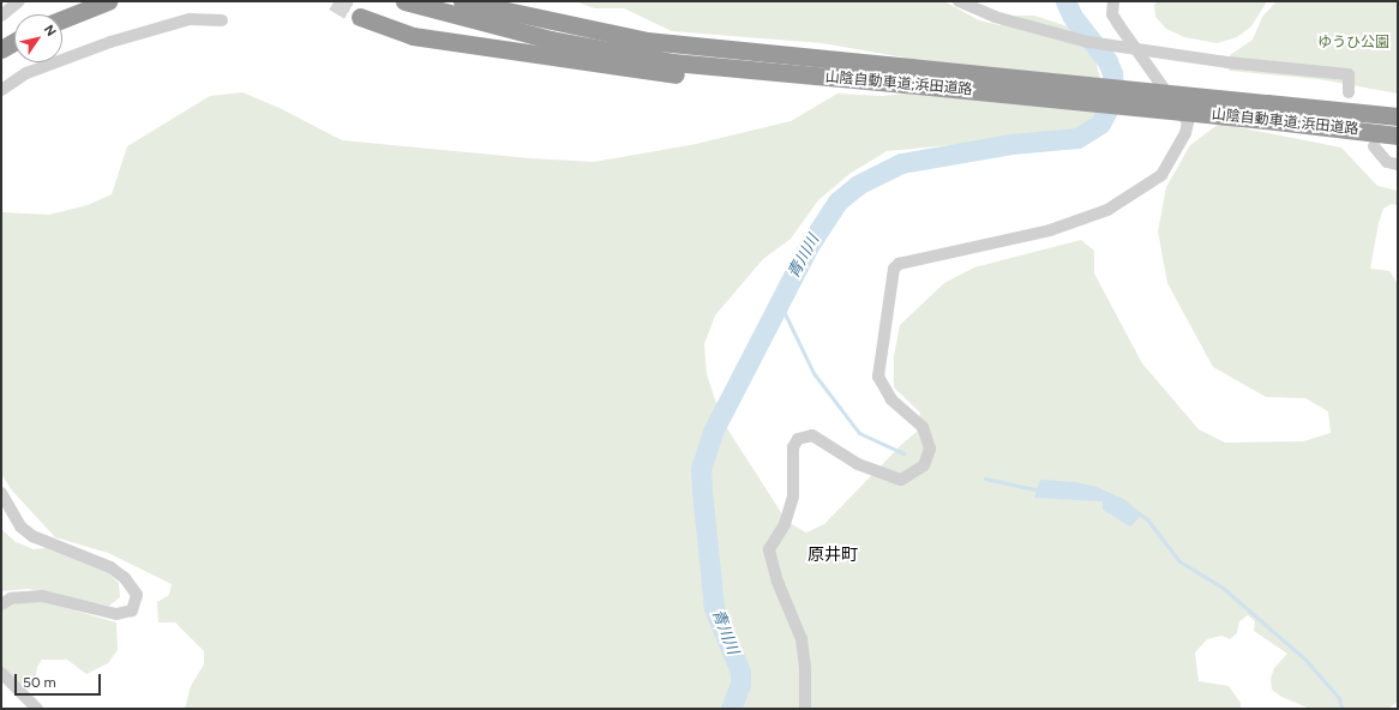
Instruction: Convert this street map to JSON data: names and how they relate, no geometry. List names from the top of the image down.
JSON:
{
  "streets": {
    "highway": ["山陰自動車道;浜田道路"]
  },
  "districts": ["原井町"],
  "water": ["青川川"],
  "parks": ["ゆうひ公園"],
  "scale_bar": "50 m",
  "north": "top right"
}
